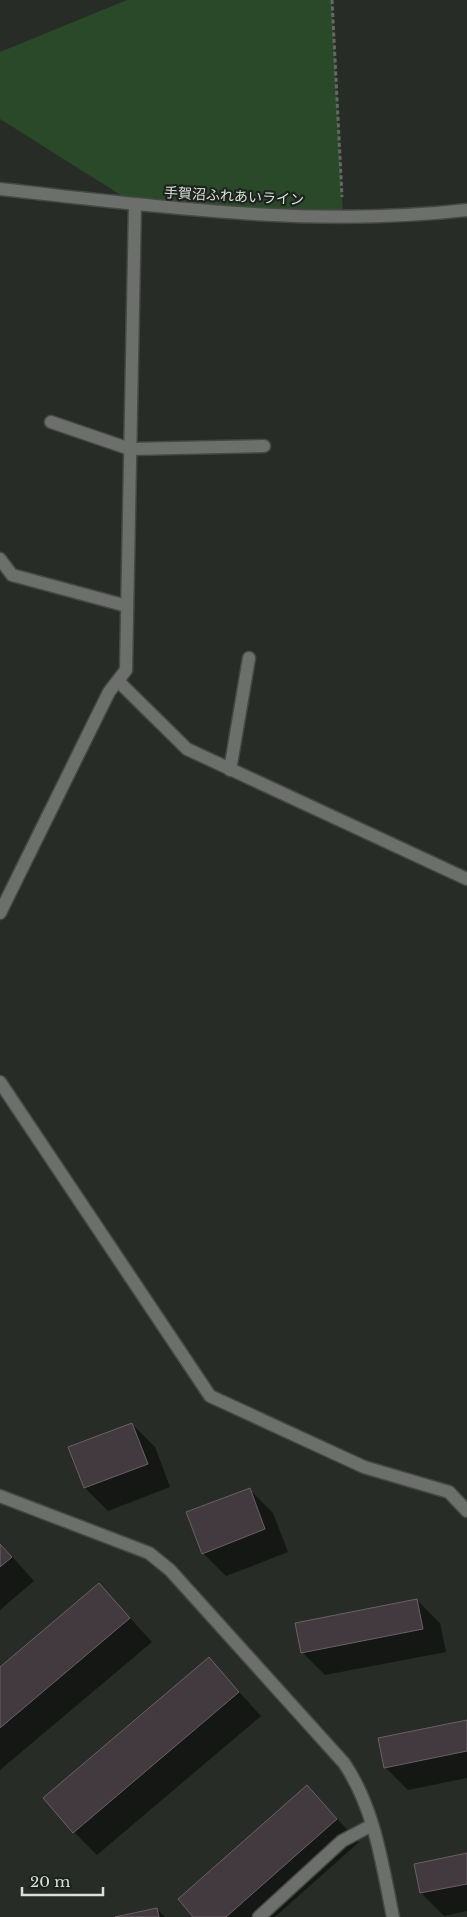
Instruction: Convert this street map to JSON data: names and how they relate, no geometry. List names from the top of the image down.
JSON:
{
  "streets": {
    "street": ["手賀沼ふれあいライン"]
  },
  "scale_bar": "20 m"
}
